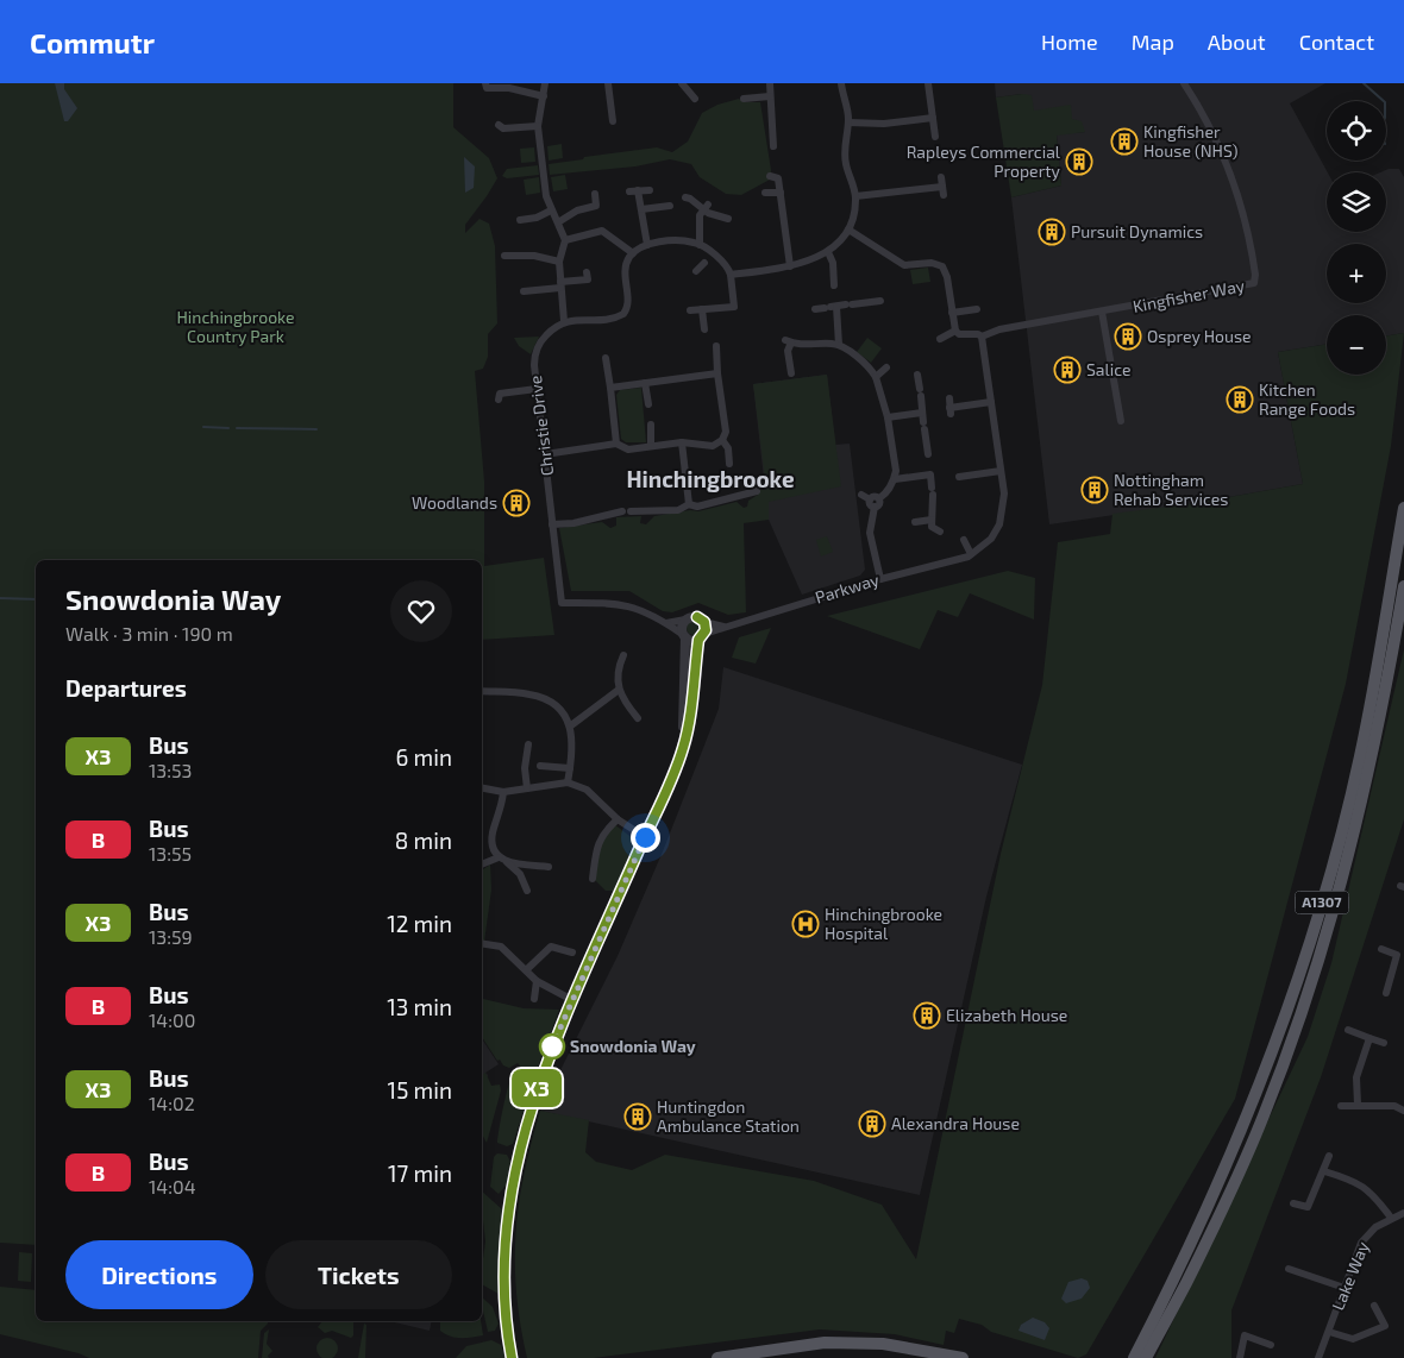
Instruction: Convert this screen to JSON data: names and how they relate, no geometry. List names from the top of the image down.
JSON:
{
  "streets": {
    "main road": ["A1307"],
    "street": [
      "Kingfisher Way",
      "Christie Drive",
      "Parkway",
      "Lake Way"
    ]
  },
  "crossings": [
    ["Kingfisher Way", "Parkway"]
  ],
  "districts": ["Hinchingbrooke"],
  "parks": ["Hinchingbrooke Country Park"],
  "places": {
    "building": [
      "Kingfisher House (NHS)",
      "Rapleys Commercial Property",
      "Pursuit Dynamics",
      "Osprey House",
      "Salice",
      "Kitchen Range Foods",
      "Nottingham Rehab Services",
      "Woodlands",
      "Elizabeth House",
      "Huntingdon Ambulance Station",
      "Alexandra House"
    ],
    "hospital": ["Hinchingbrooke Hospital"],
    "other": ["Snowdonia Way"]
  },
  "lines": ["bus line X3"],
  "page": {
    "header": "Commutr",
    "nav": [
      "Home",
      "Map",
      "About",
      "Contact"
    ],
    "on_map": "X3",
    "map_buttons": ["+", "−"],
    "heading": [
      ["Snowdonia Way", "Walk · 3 min · 190 m"],
      "Departures"
    ],
    "list": [
      {
        "mark": "X3",
        "name": "Bus",
        "note": "13:53",
        "value": "6 min"
      },
      {
        "mark": "B",
        "name": "Bus",
        "note": "13:55",
        "value": "8 min"
      },
      {
        "mark": "X3",
        "name": "Bus",
        "note": "13:59",
        "value": "12 min"
      },
      {
        "mark": "B",
        "name": "Bus",
        "note": "14:00",
        "value": "13 min"
      },
      {
        "mark": "X3",
        "name": "Bus",
        "note": "14:02",
        "value": "15 min"
      },
      {
        "mark": "B",
        "name": "Bus",
        "note": "14:04",
        "value": "17 min"
      }
    ],
    "buttons": ["Directions", "Tickets"]
  }
}
